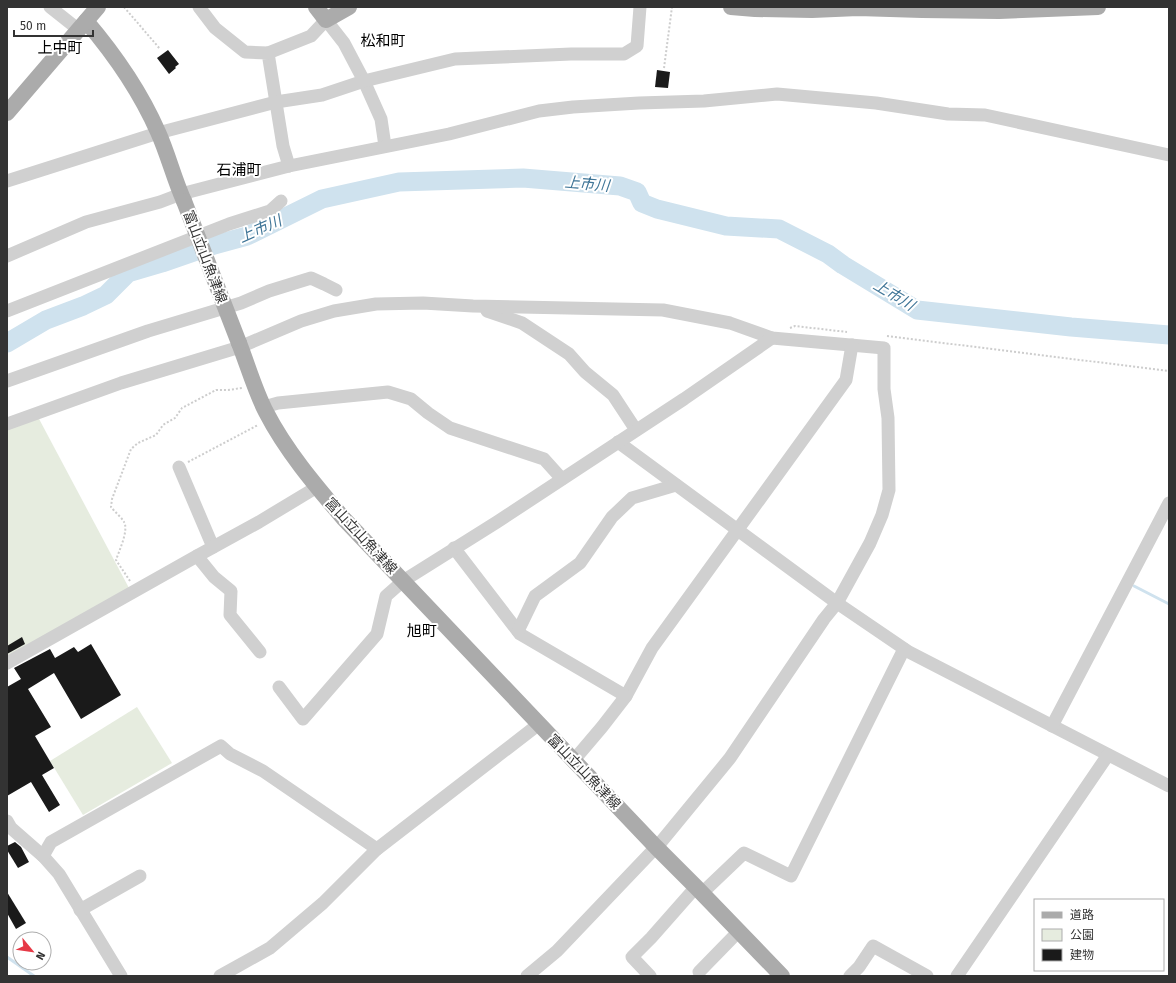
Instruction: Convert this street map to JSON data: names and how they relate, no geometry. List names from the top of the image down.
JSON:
{
  "streets": {
    "main road": ["富山立山魚津線"]
  },
  "districts": [
    "松和町",
    "上中町",
    "石浦町",
    "旭町"
  ],
  "water": ["上市川"],
  "legend": ["道路", "公園", "建物"],
  "scale_bar": "50 m",
  "north": "bottom right"
}
